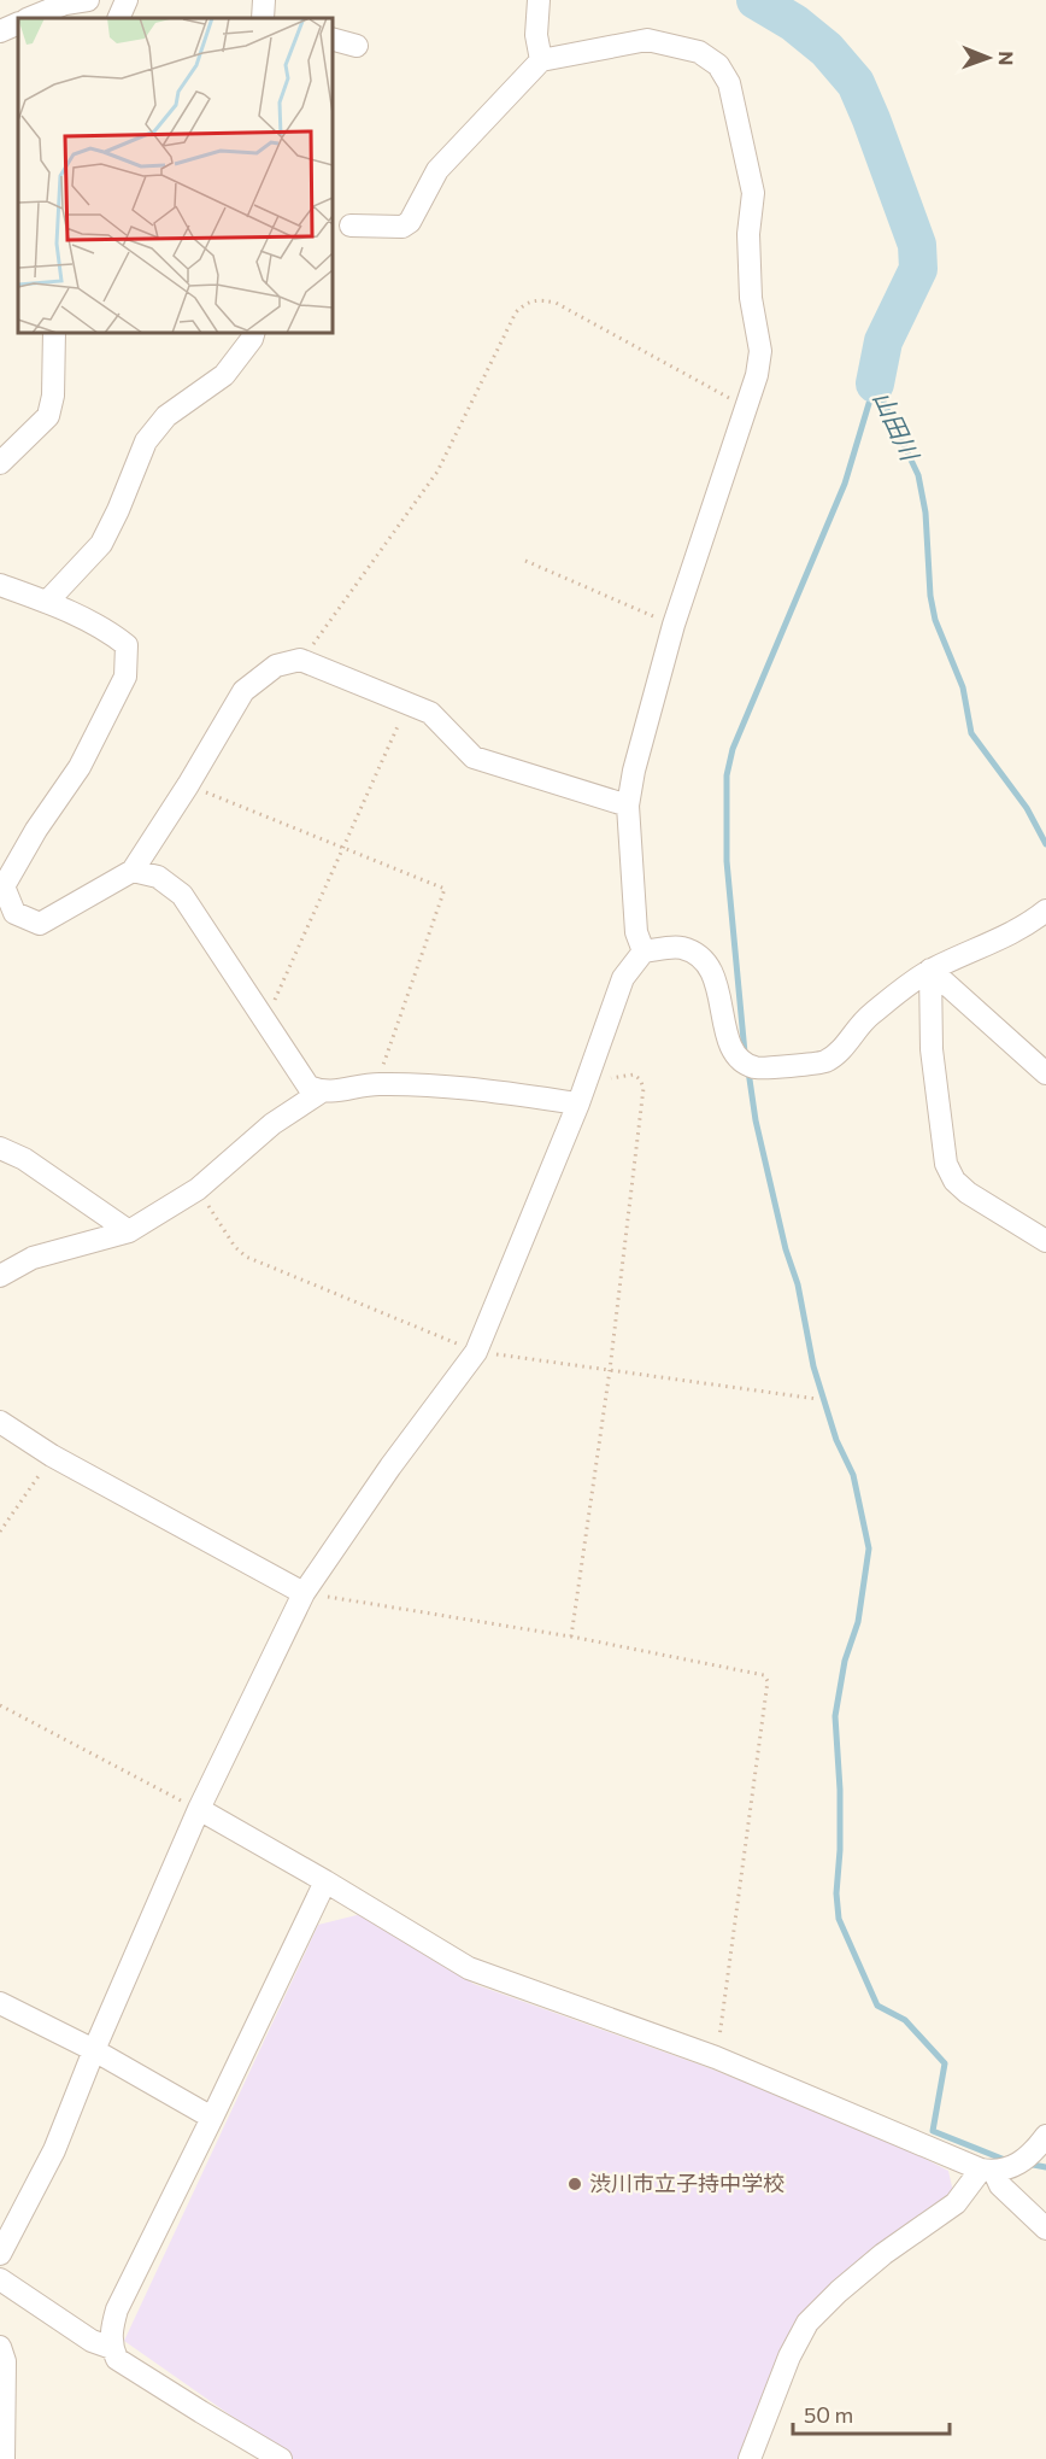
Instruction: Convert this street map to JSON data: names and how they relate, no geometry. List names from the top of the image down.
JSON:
{
  "water": ["山田川"],
  "places": ["渋川市立子持中学校"],
  "scale_bar": "50 m",
  "north": "right"
}
